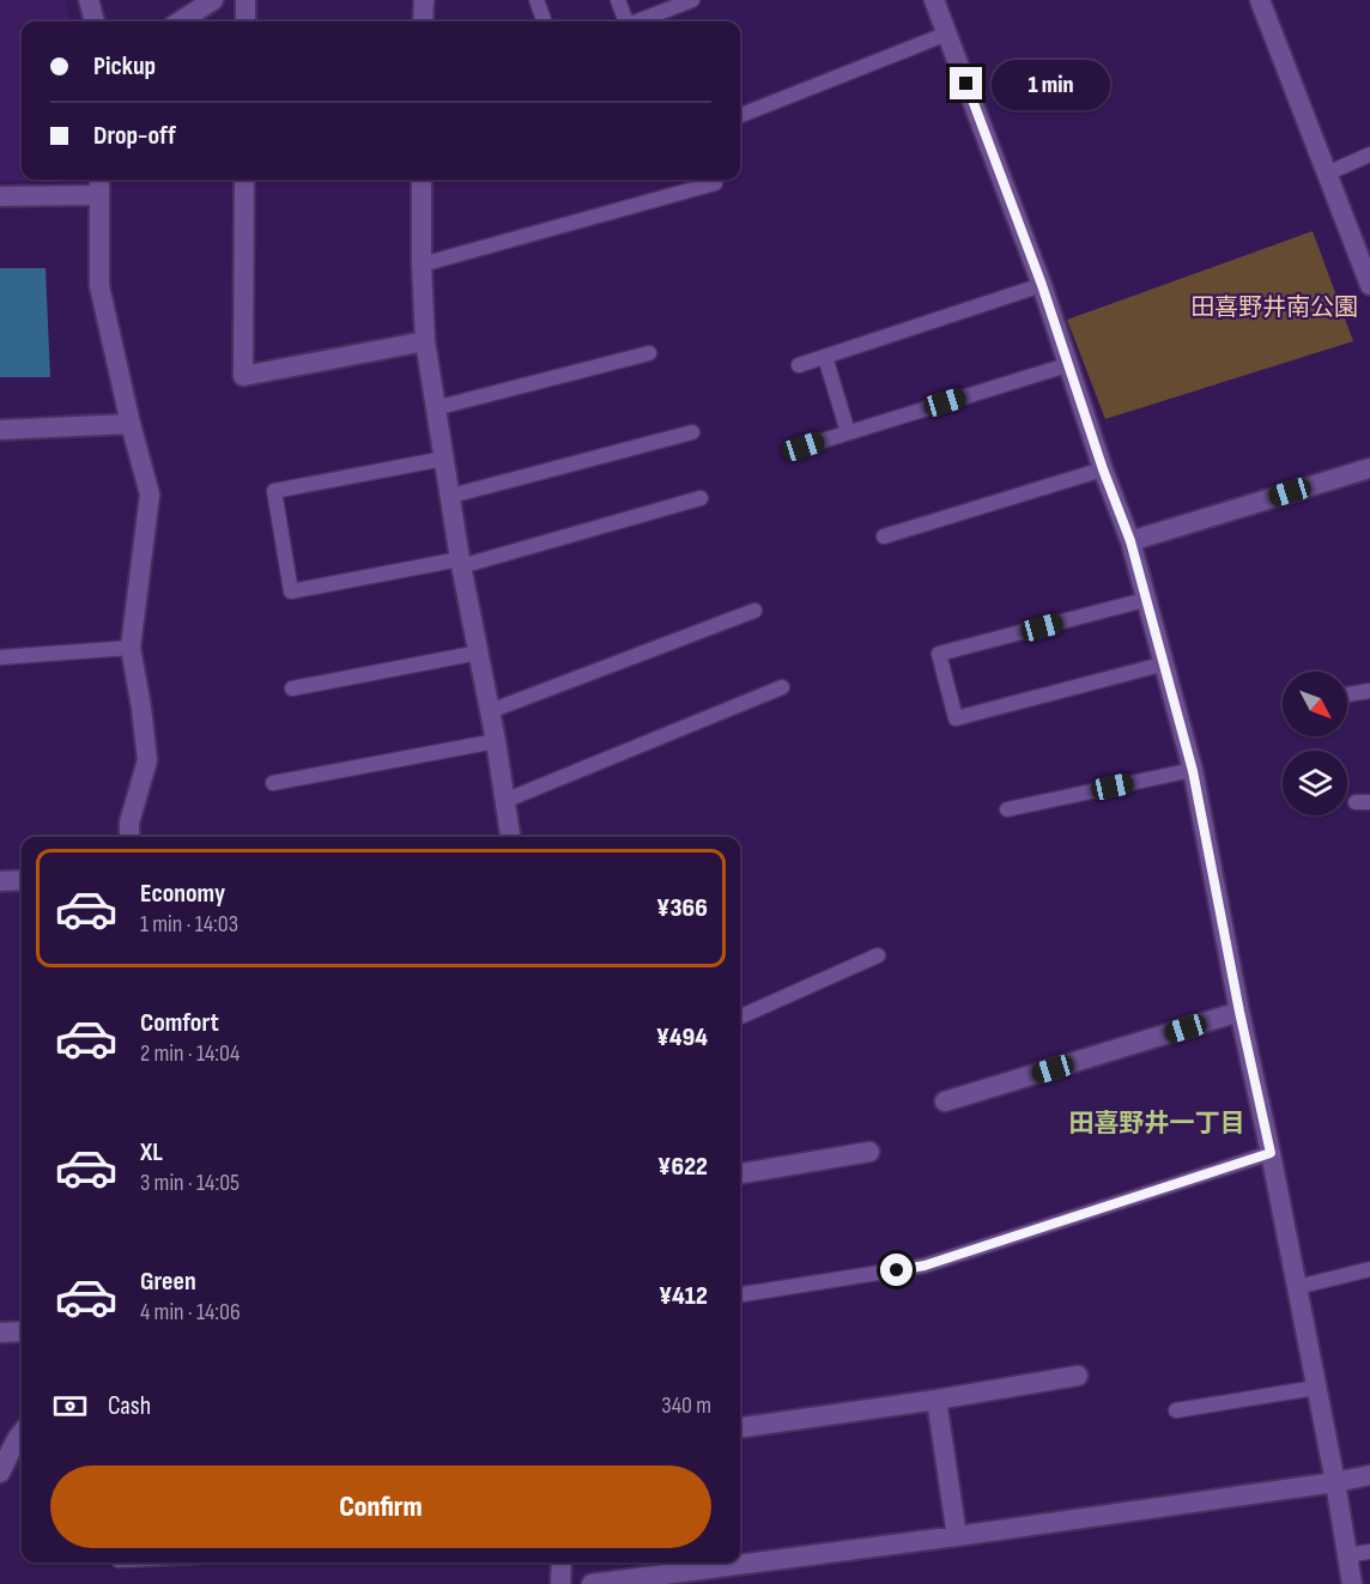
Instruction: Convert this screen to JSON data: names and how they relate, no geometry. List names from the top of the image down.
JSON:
{
  "districts": ["田喜野井一丁目"],
  "parks": ["田喜野井南公園"],
  "north": "bottom right",
  "page": {
    "banner": ["Pickup", "Drop-off"],
    "bubble": "1 min",
    "list": [
      {
        "name": "Economy",
        "note": "1 min · 14:03",
        "value": "¥366"
      },
      {
        "name": "Comfort",
        "note": "2 min · 14:04",
        "value": "¥494"
      },
      {
        "name": "XL",
        "note": "3 min · 14:05",
        "value": "¥622"
      },
      {
        "name": "Green",
        "note": "4 min · 14:06",
        "value": "¥412"
      }
    ],
    "pay": ["Cash", "340 m"],
    "buttons": "Confirm"
  }
}
